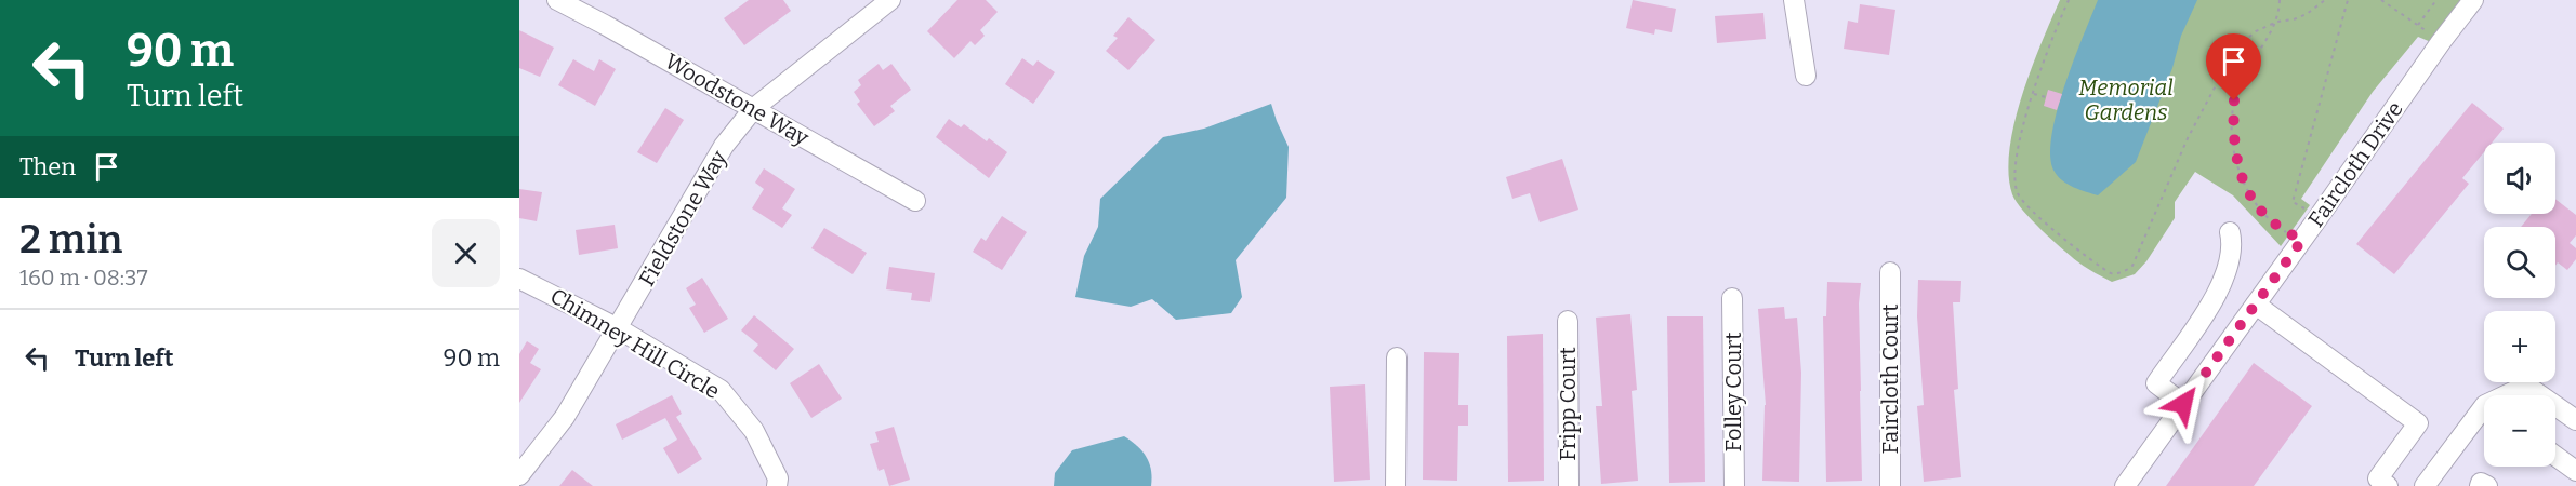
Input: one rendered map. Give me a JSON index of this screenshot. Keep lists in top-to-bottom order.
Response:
{
  "streets": {
    "street": [
      "Woodstone Way",
      "Faircloth Drive",
      "Fieldstone Way",
      "Chimney Hill Circle",
      "Faircloth Court",
      "Folley Court",
      "Fripp Court"
    ]
  },
  "crossings": [
    ["Woodstone Way", "Fieldstone Way"],
    ["Fieldstone Way", "Chimney Hill Circle"]
  ],
  "parks": ["Memorial Gardens"],
  "page": {
    "turn": ["90 m", "Turn left"],
    "then": "Then",
    "map_buttons": ["+", "−"],
    "heading": ["2 min", "160 m · 08:37"],
    "list": [
      {
        "name": "Turn left",
        "value": "90 m"
      }
    ]
  }
}
